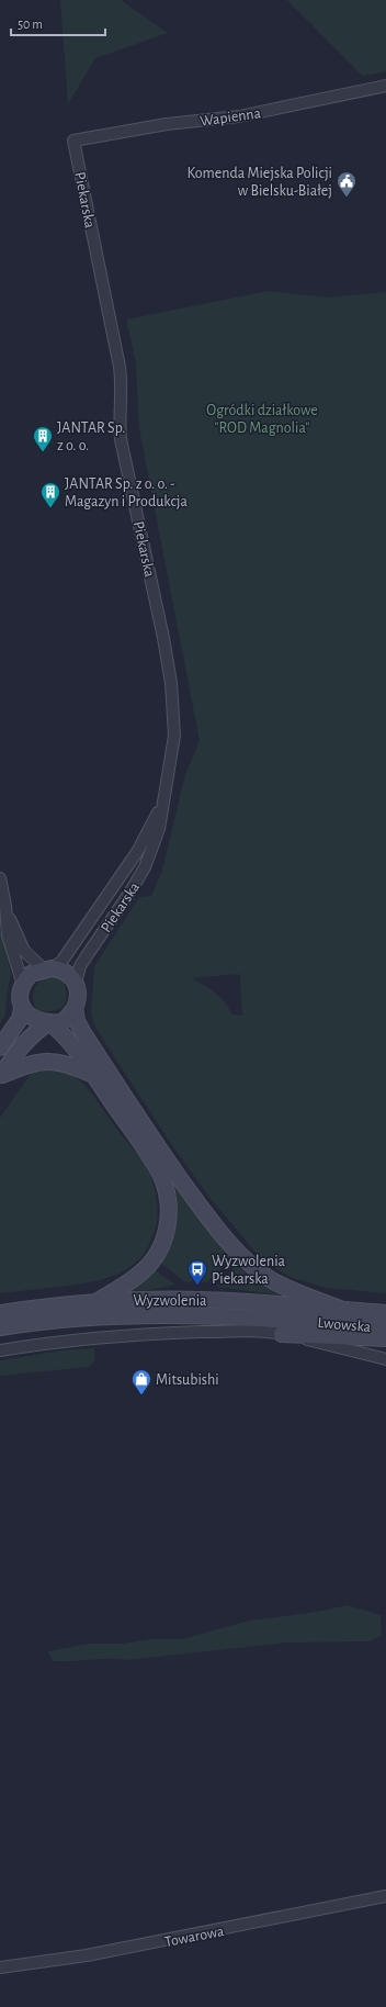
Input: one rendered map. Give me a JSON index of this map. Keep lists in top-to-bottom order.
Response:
{
  "streets": {
    "main road": ["Wyzwolenia", "Lwowska"],
    "street": ["Wapienna", "Piekarska", "Towarowa"]
  },
  "crossings": [
    ["Wapienna", "Piekarska"],
    ["Wyzwolenia", "Lwowska"]
  ],
  "parks": ["Ogródki działkowe \"ROD Magnolia\""],
  "places": {
    "public building": ["Komenda Miejska Policji w Bielsku-Białej"],
    "building": ["JANTAR Sp. z o. o.", "JANTAR Sp. z o. o. - Magazyn i Produkcja"],
    "bus stop": ["Wyzwolenia Piekarska"],
    "shop": ["Mitsubishi"]
  },
  "scale_bar": "50 m"
}
